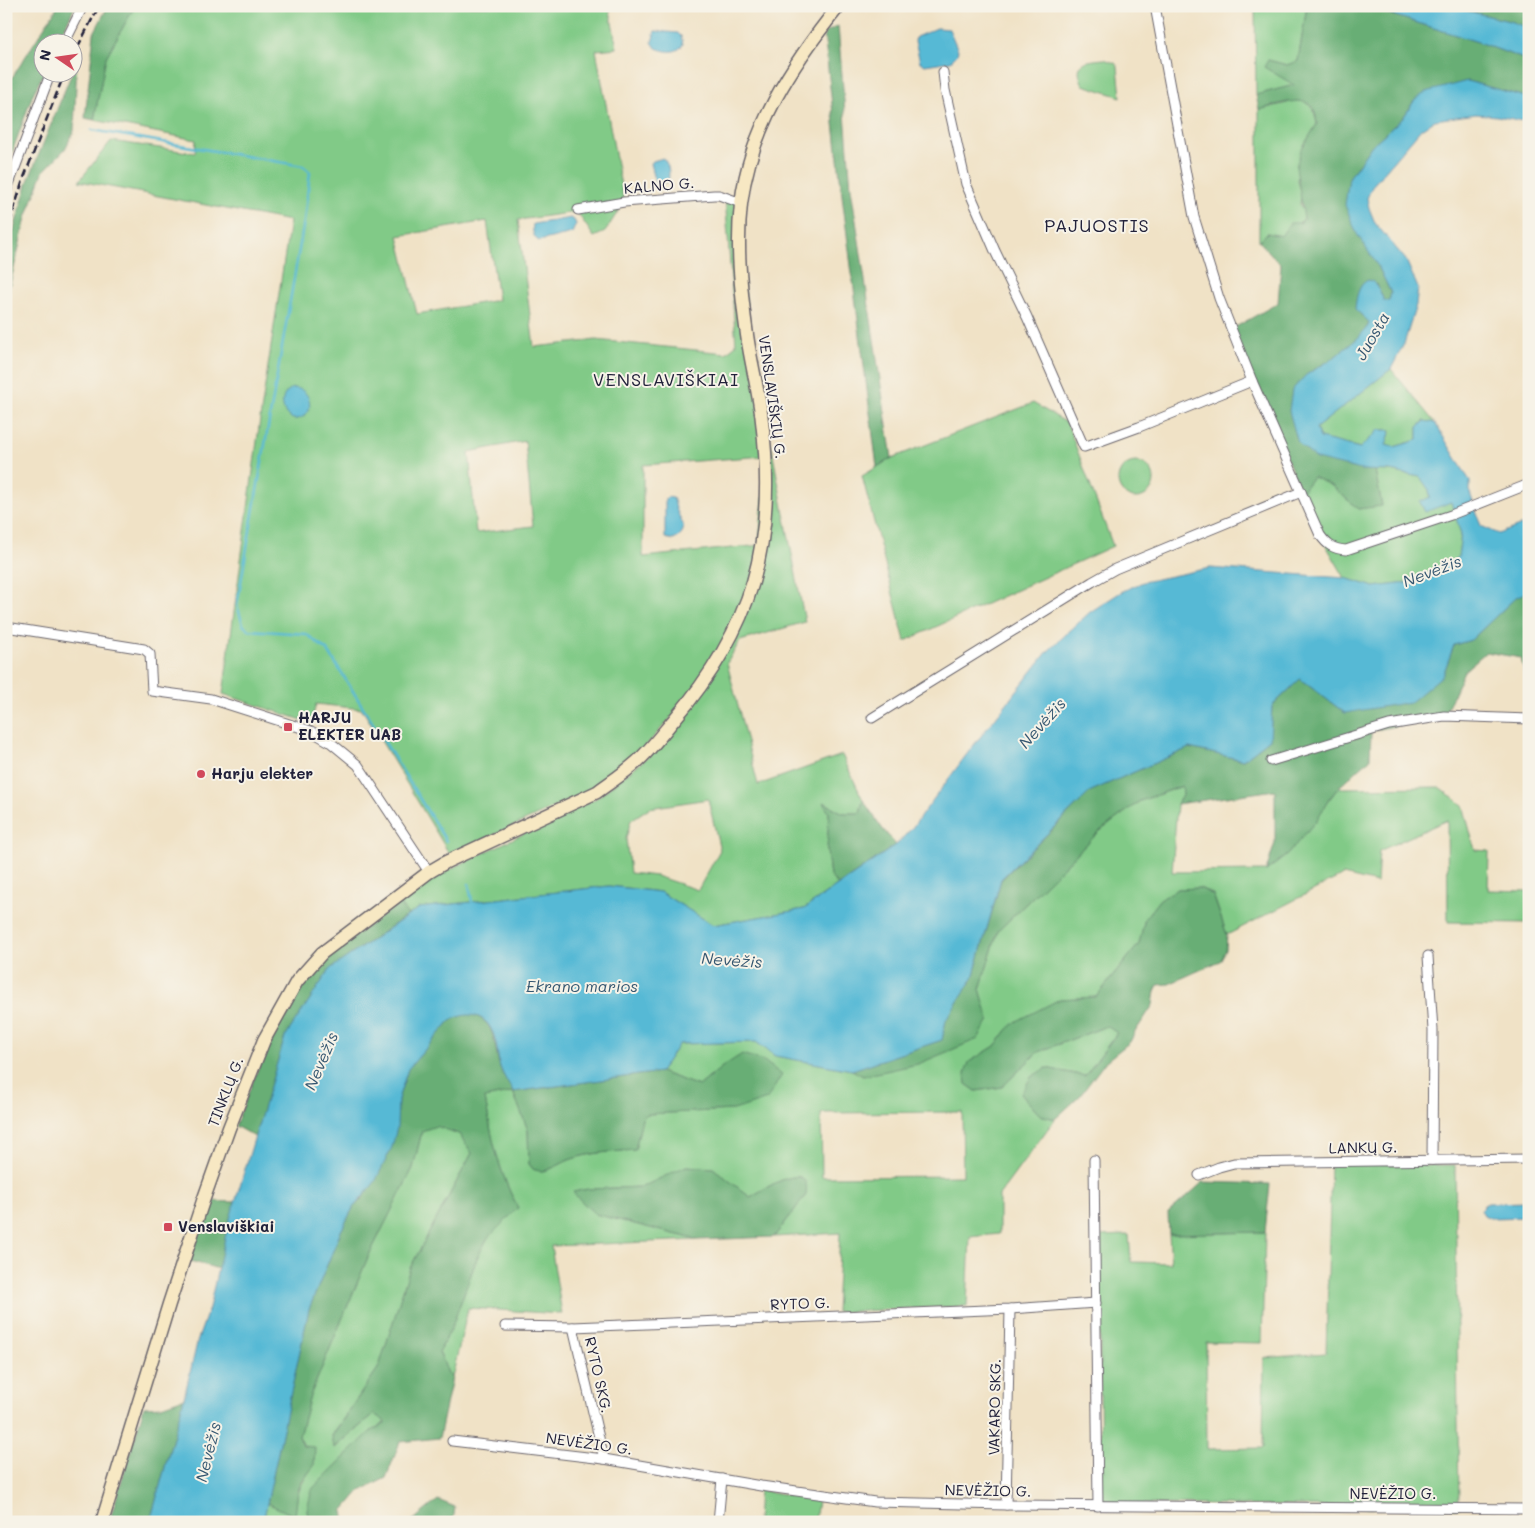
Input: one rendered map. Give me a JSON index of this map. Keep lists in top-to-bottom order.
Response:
{
  "streets": {
    "main road": ["VENSLAVIŠKIŲ G.", "TINKLŲ G."],
    "street": [
      "KALNO G.",
      "LANKŲ G.",
      "RYTO G.",
      "RYTO SKG.",
      "VAKARO SKG.",
      "NEVĖŽIO G."
    ]
  },
  "crossings": [
    ["KALNO G.", "VENSLAVIŠKIŲ G."],
    ["VENSLAVIŠKIŲ G.", "TINKLŲ G."],
    ["RYTO G.", "RYTO SKG."],
    ["RYTO G.", "VAKARO SKG."],
    ["RYTO SKG.", "NEVĖŽIO G."],
    ["VAKARO SKG.", "NEVĖŽIO G."]
  ],
  "districts": ["PAJUOSTIS", "VENSLAVIŠKIAI"],
  "water": ["Juosta", "Nevėžis", "Ekrano marios"],
  "places": {
    "transit": ["HARJU ELEKTER UAB", "Venslaviškiai"],
    "other": ["Harju elekter"]
  },
  "north": "left"
}
